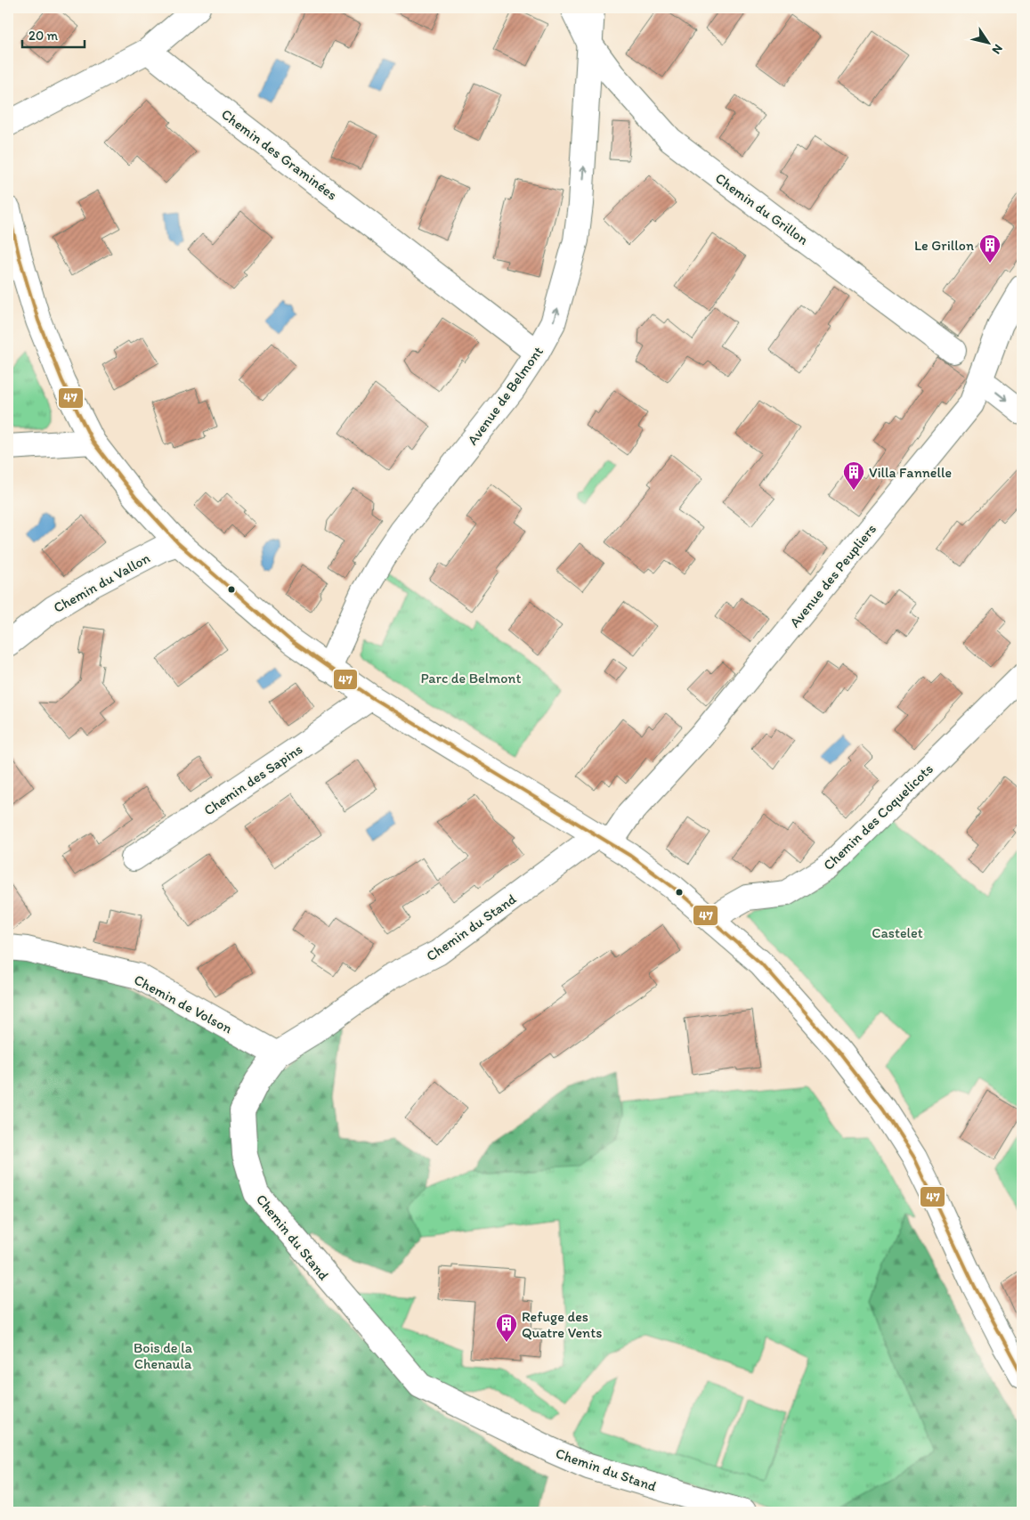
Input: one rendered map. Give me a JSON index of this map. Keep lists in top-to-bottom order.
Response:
{
  "streets": {
    "street": [
      "Chemin des Graminées",
      "Chemin du Grillon",
      "Avenue de Belmont",
      "Avenue des Peupliers",
      "Chemin du Vallon",
      "Chemin des Sapins",
      "Chemin des Coquelicots",
      "Chemin du Stand",
      "Chemin de Volson"
    ]
  },
  "crossings": [
    ["Chemin des Graminées", "Avenue de Belmont"],
    ["Chemin du Grillon", "Avenue de Belmont"],
    ["Avenue des Peupliers", "Chemin du Stand"],
    ["Chemin du Stand", "Chemin de Volson"]
  ],
  "one_way": ["Avenue de Belmont"],
  "parks": ["Parc de Belmont", "Castelet", "Bois de la Chenaula"],
  "places": {
    "building": ["Le Grillon", "Villa Fannelle", "Refuge des Quatre Vents"]
  },
  "lines": ["transit line 47"],
  "scale_bar": "20 m",
  "north": "bottom right"
}
